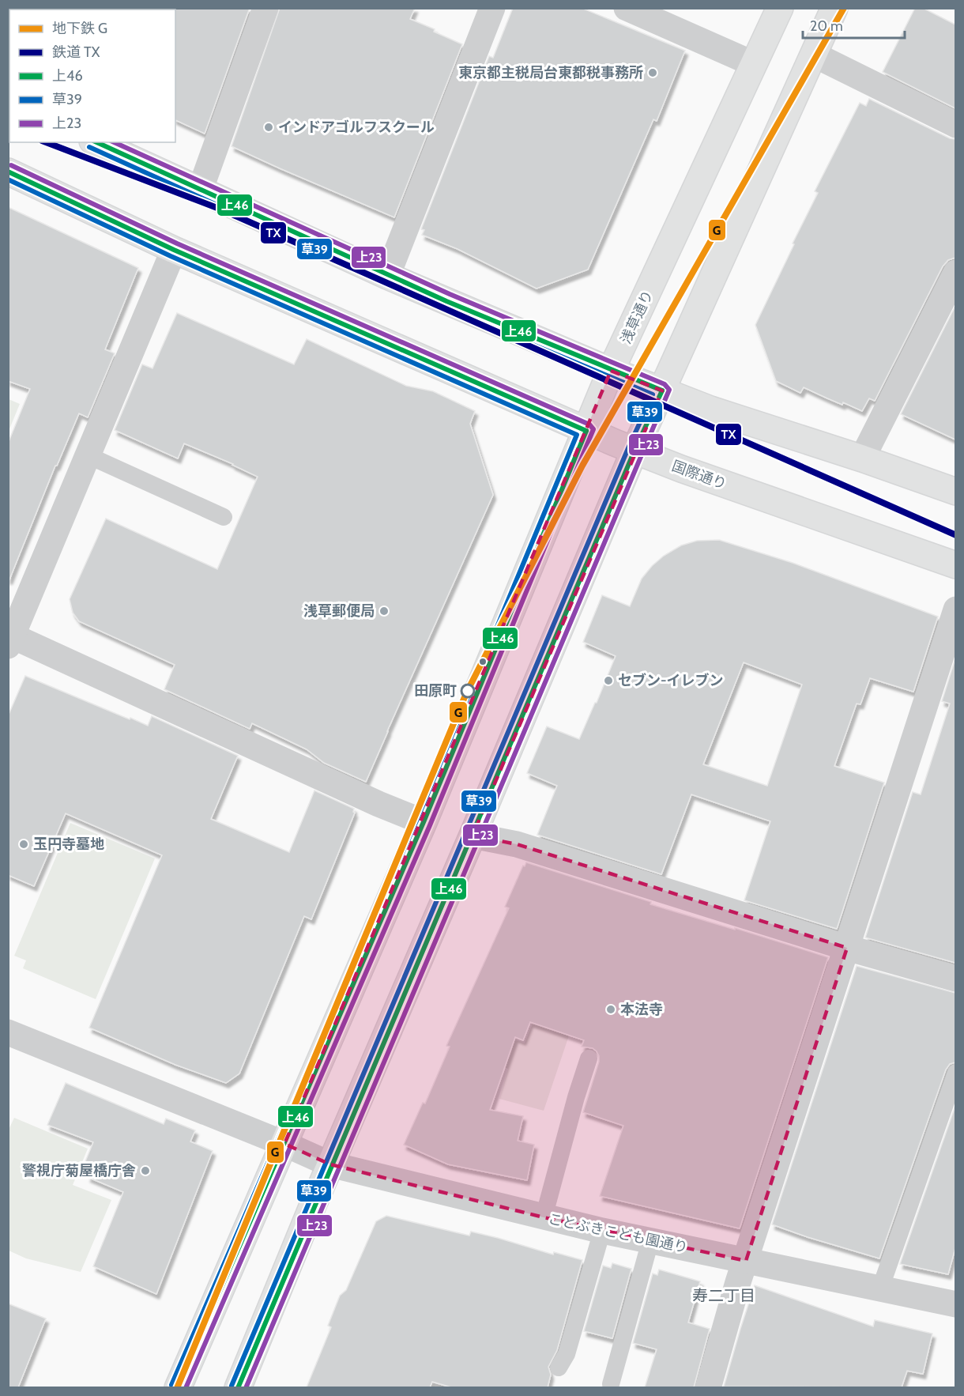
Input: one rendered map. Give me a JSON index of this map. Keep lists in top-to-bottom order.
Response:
{
  "streets": {
    "main road": ["浅草通り", "国際通り"],
    "street": ["ことぶきこども園通り"]
  },
  "crossings": [
    ["浅草通り", "国際通り"],
    ["浅草通り", "ことぶきこども園通り"]
  ],
  "districts": ["寿二丁目"],
  "places": [
    "東京都主税局台東都税事務所",
    "インドアゴルフスクール",
    "浅草郵便局",
    "セブン-イレブン",
    "田原町",
    "玉円寺墓地",
    "本法寺",
    "警視庁菊屋橋庁舎"
  ],
  "lines": [
    "metro line G",
    "rail line TX",
    "transit line 上46",
    "transit line 上23",
    "transit line 草39"
  ],
  "legend": [
    "地下鉄 G",
    "鉄道 TX",
    "上46",
    "草39",
    "上23"
  ],
  "scale_bar": "20 m"
}
